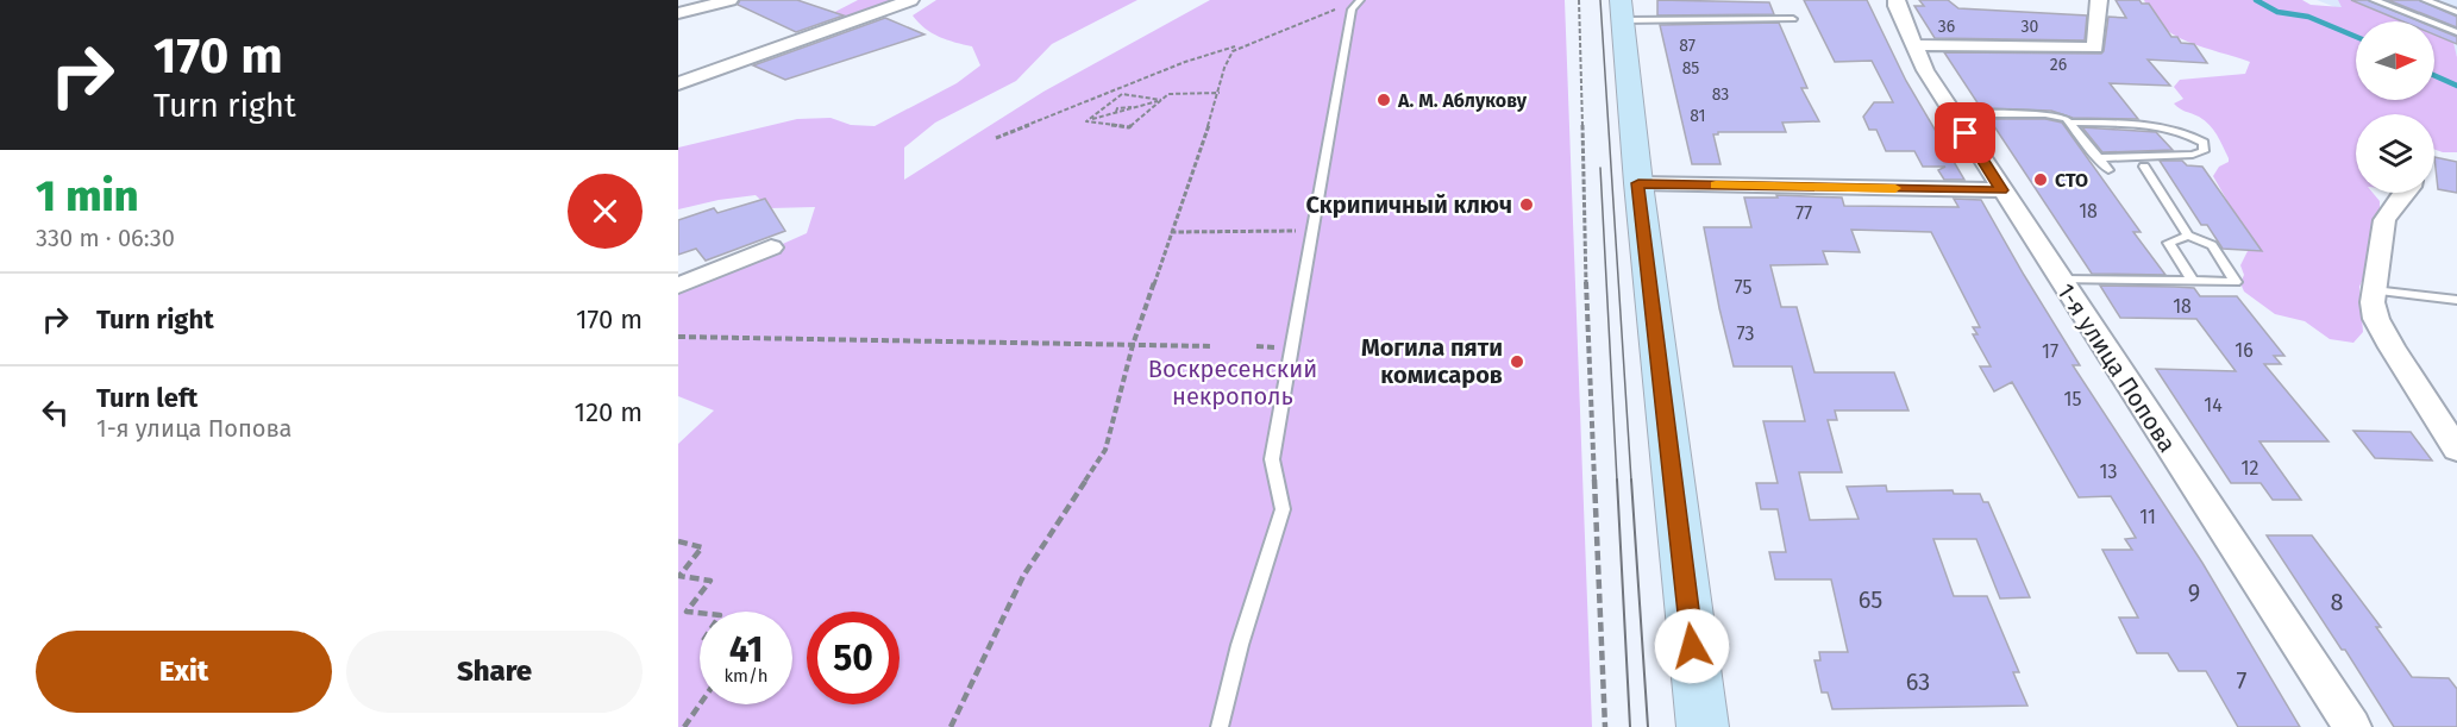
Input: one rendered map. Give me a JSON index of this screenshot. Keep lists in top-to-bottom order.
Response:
{
  "streets": {
    "street": ["1-я улица Попова"]
  },
  "parks": ["Воскресенский некрополь"],
  "places": [
    "А. М. Аблукову",
    "СТО",
    "Скрипичный ключ",
    "Могила пяти комисаров"
  ],
  "house_numbers": [
    "36",
    "30",
    "87",
    "26",
    "85",
    "83",
    "81",
    "18",
    "77",
    "75",
    "18",
    "73",
    "16",
    "17",
    "15",
    "14",
    "12",
    "13",
    "11",
    "9",
    "65",
    "8",
    "7",
    "63"
  ],
  "north": "right",
  "page": {
    "turn": ["170 m", "Turn right"],
    "heading": ["1 min", "330 m · 06:30"],
    "list": [
      {
        "name": "Turn right",
        "value": "170 m"
      },
      {
        "name": "Turn left",
        "note": "1-я улица Попова",
        "value": "120 m"
      }
    ],
    "speed": "41 km/h",
    "limit": "50",
    "buttons": ["Exit", "Share"]
  }
}
